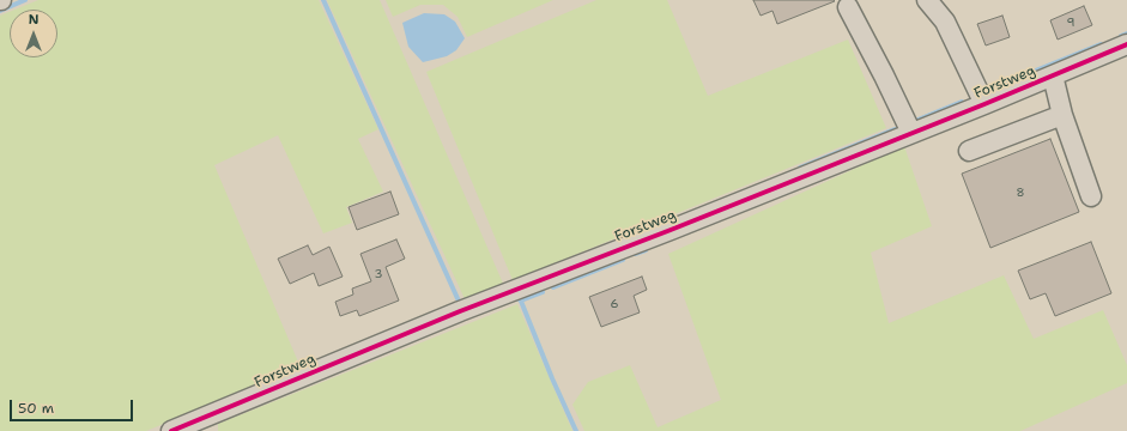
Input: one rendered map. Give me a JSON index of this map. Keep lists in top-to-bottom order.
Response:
{
  "streets": {
    "street": ["Forstweg"]
  },
  "house_numbers": [
    "9",
    "8",
    "3",
    "6"
  ],
  "scale_bar": "50 m",
  "north": "top"
}
